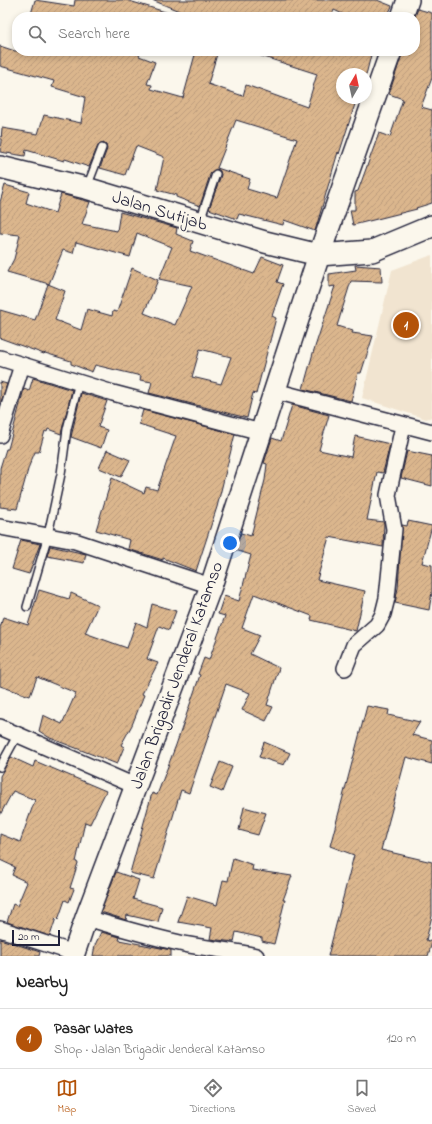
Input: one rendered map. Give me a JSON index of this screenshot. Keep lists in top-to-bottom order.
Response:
{
  "streets": {
    "main road": ["Jalan Sutijab", "Jalan Brigadir Jenderal Katamso"]
  },
  "crossings": [
    ["Jalan Sutijab", "Jalan Brigadir Jenderal Katamso"]
  ],
  "scale_bar": "20 m",
  "north": "top",
  "page": {
    "search": "Search here",
    "pins": "1",
    "scale": "20 m",
    "heading": "Nearby",
    "list": [
      {
        "mark": "1",
        "name": "Pasar Wates",
        "note": "Shop · Jalan Brigadir Jenderal Katamso",
        "value": "120 m"
      }
    ],
    "nav": ["Map", "Directions", "Saved"]
  }
}
